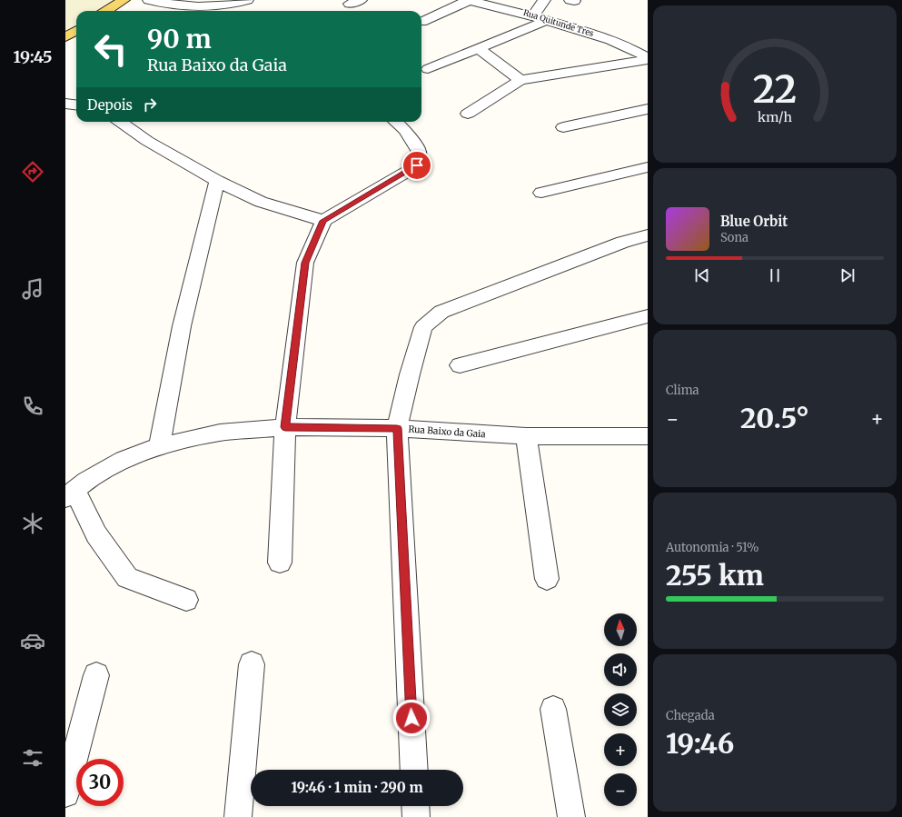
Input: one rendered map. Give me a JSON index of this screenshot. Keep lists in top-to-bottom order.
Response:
{
  "streets": {
    "street": ["Rua Quitunde Tres", "Rua Baixo da Gaia"]
  },
  "north": "top",
  "page": {
    "tabs": "19:45",
    "turn": ["90 m", "Rua Baixo da Gaia"],
    "then": "Depois",
    "song": ["Blue Orbit", "Sona"],
    "tile": [
      "Clima",
      ["Autonomia · 51%", "255 km"],
      ["Chegada", "19:46"]
    ],
    "heat": ["−", "20.5°", "+"],
    "map_buttons": ["+", "−"],
    "limit": "30",
    "trip": "19:46 · 1 min · 290 m",
    "gauge": ["22", "km/h"]
  }
}
